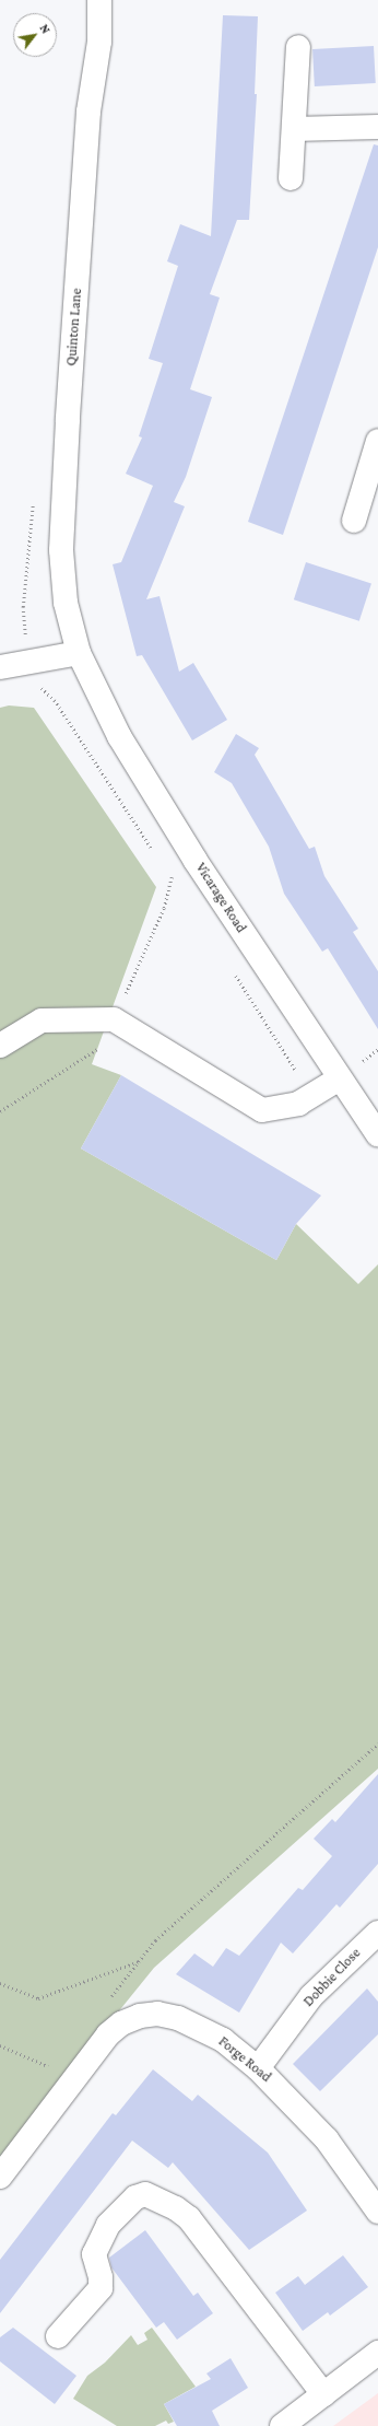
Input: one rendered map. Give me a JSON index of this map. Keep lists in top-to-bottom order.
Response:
{
  "streets": {
    "street": [
      "Quinton Lane",
      "Vicarage Road",
      "Dobbie Close",
      "Forge Road"
    ]
  },
  "crossings": [
    ["Quinton Lane", "Vicarage Road"],
    ["Dobbie Close", "Forge Road"]
  ],
  "north": "top right"
}
